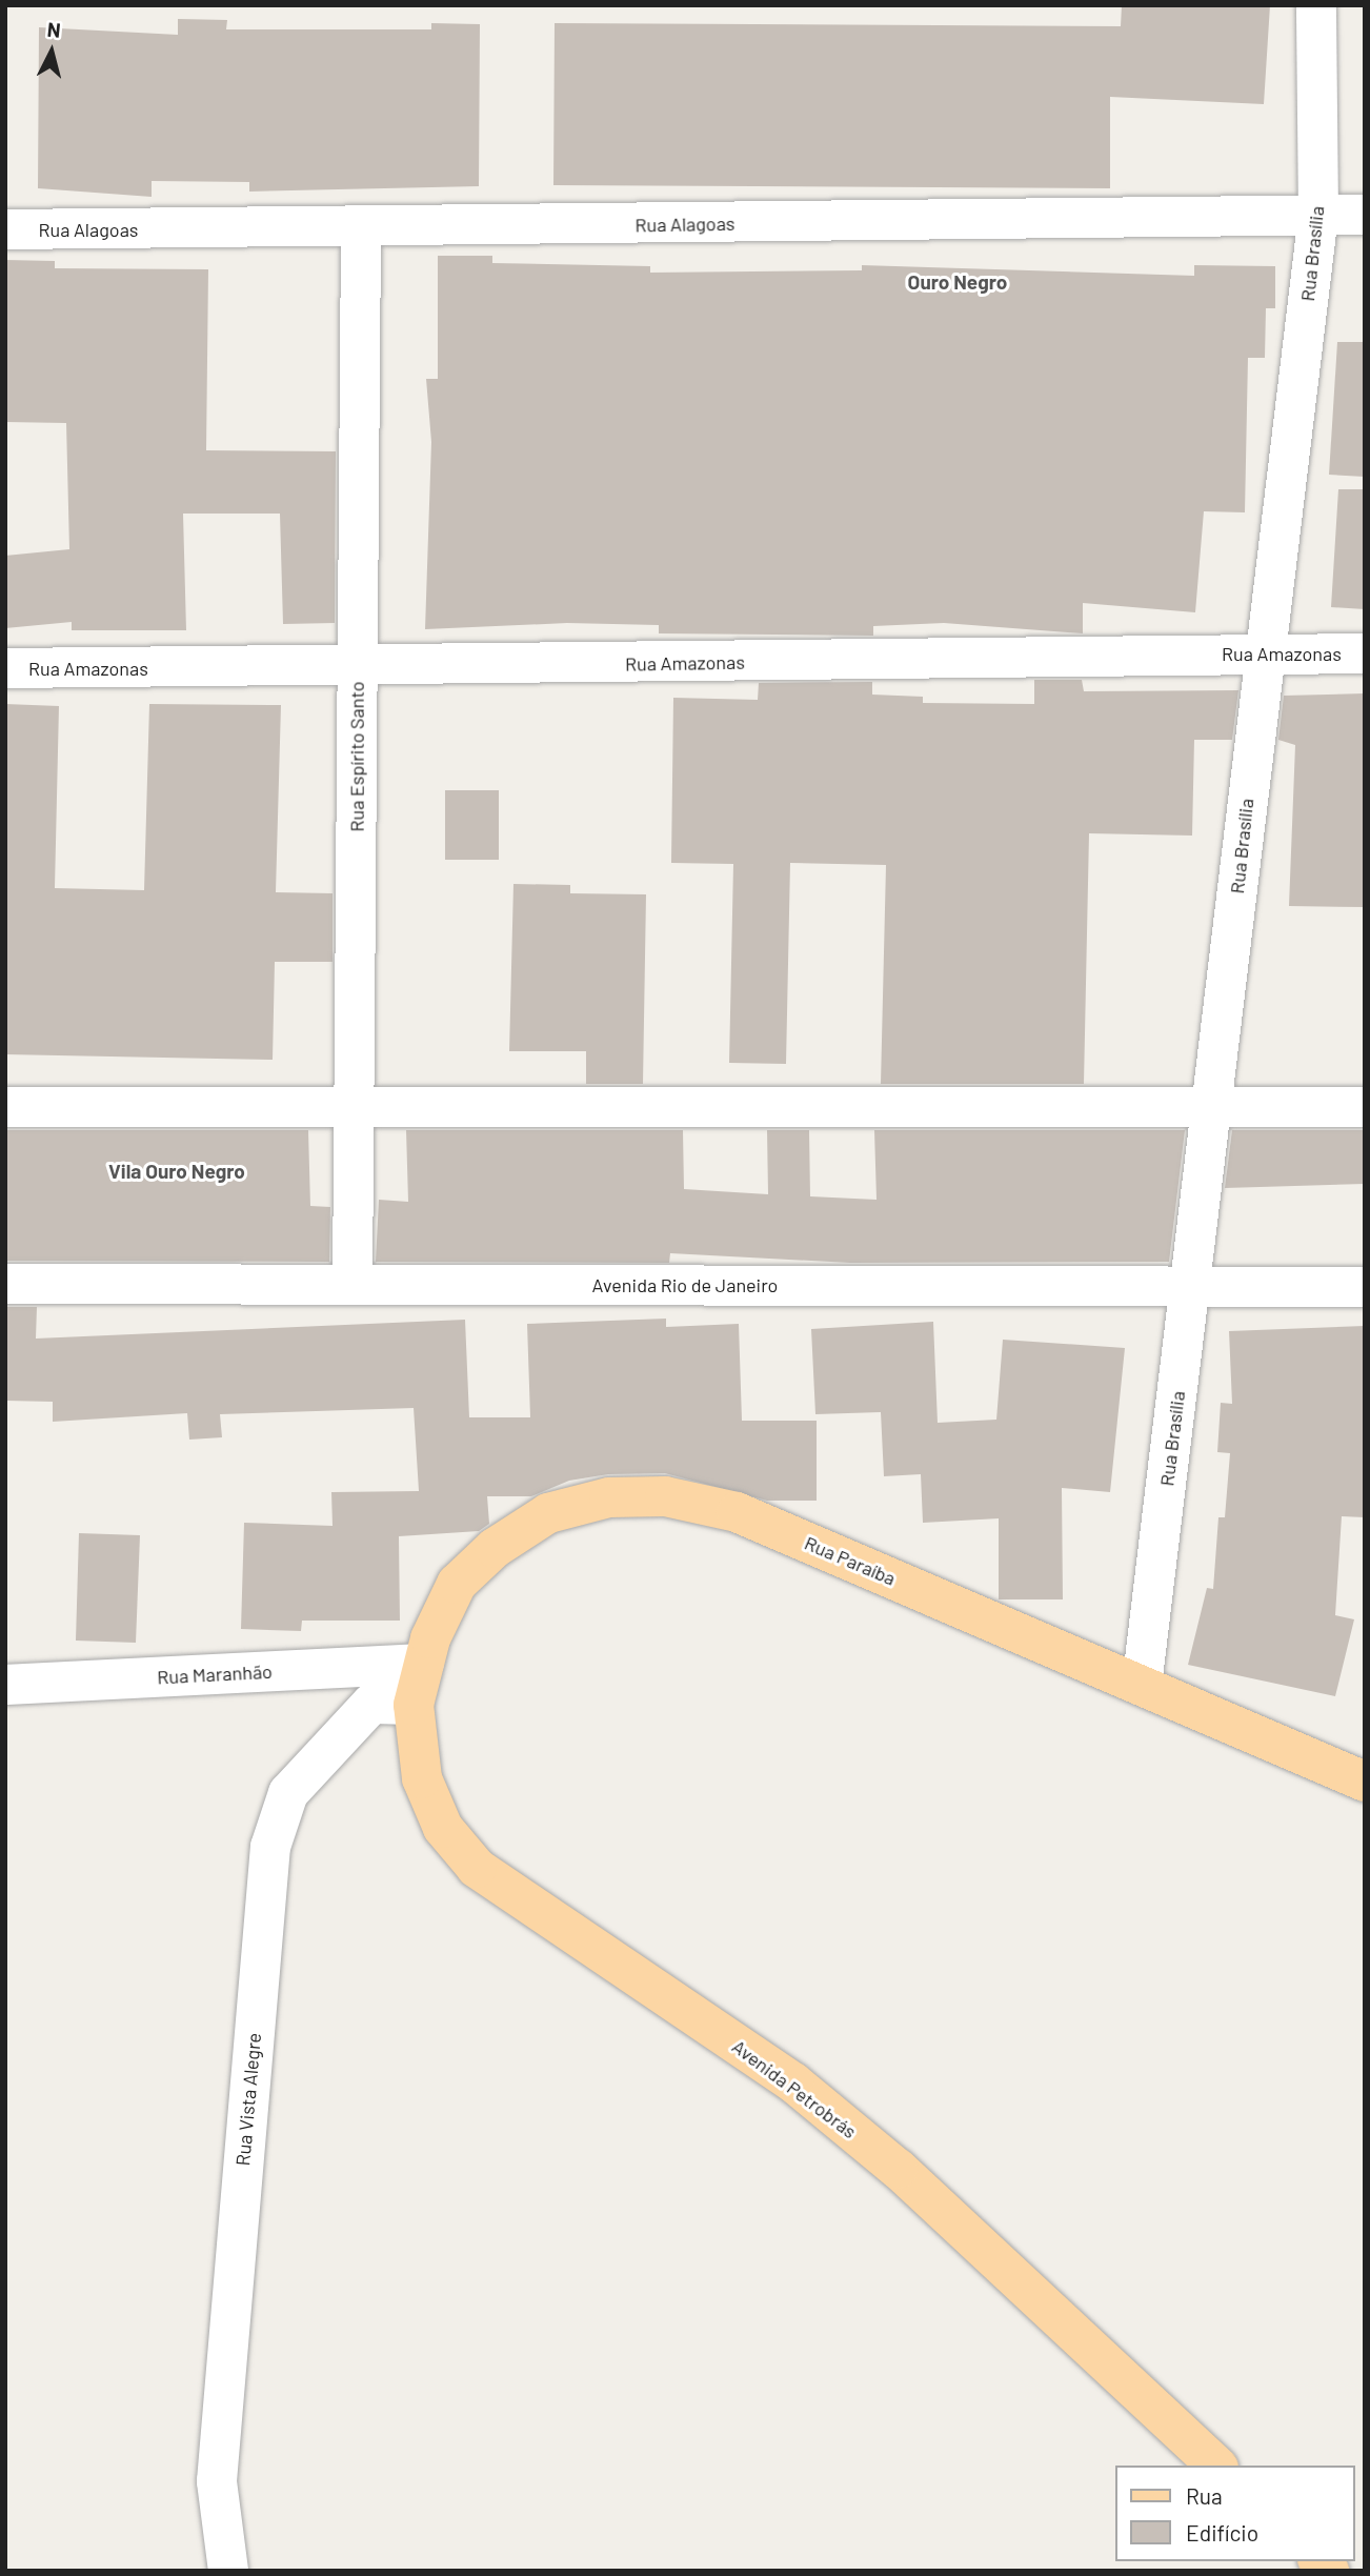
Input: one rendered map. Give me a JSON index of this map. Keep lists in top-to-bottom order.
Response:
{
  "streets": {
    "main road": ["Rua Paraíba", "Avenida Petrobrás"],
    "street": [
      "Rua Alagoas",
      "Rua Brasília",
      "Rua Amazonas",
      "Rua Espírito Santo",
      "Avenida Rio de Janeiro",
      "Rua Maranhão",
      "Rua Vista Alegre"
    ]
  },
  "crossings": [
    ["Rua Alagoas", "Rua Brasília"],
    ["Rua Alagoas", "Rua Espírito Santo"],
    ["Rua Brasília", "Rua Amazonas"],
    ["Rua Brasília", "Avenida Rio de Janeiro"],
    ["Rua Brasília", "Rua Paraíba"],
    ["Rua Amazonas", "Rua Espírito Santo"],
    ["Rua Espírito Santo", "Avenida Rio de Janeiro"],
    ["Rua Paraíba", "Rua Maranhão"],
    ["Rua Paraíba", "Avenida Petrobrás"],
    ["Rua Paraíba", "Rua Vista Alegre"],
    ["Avenida Petrobrás", "Rua Vista Alegre"]
  ],
  "districts": ["Ouro Negro", "Vila Ouro Negro"],
  "legend": ["Rua", "Edifício"],
  "north": "top"
}
